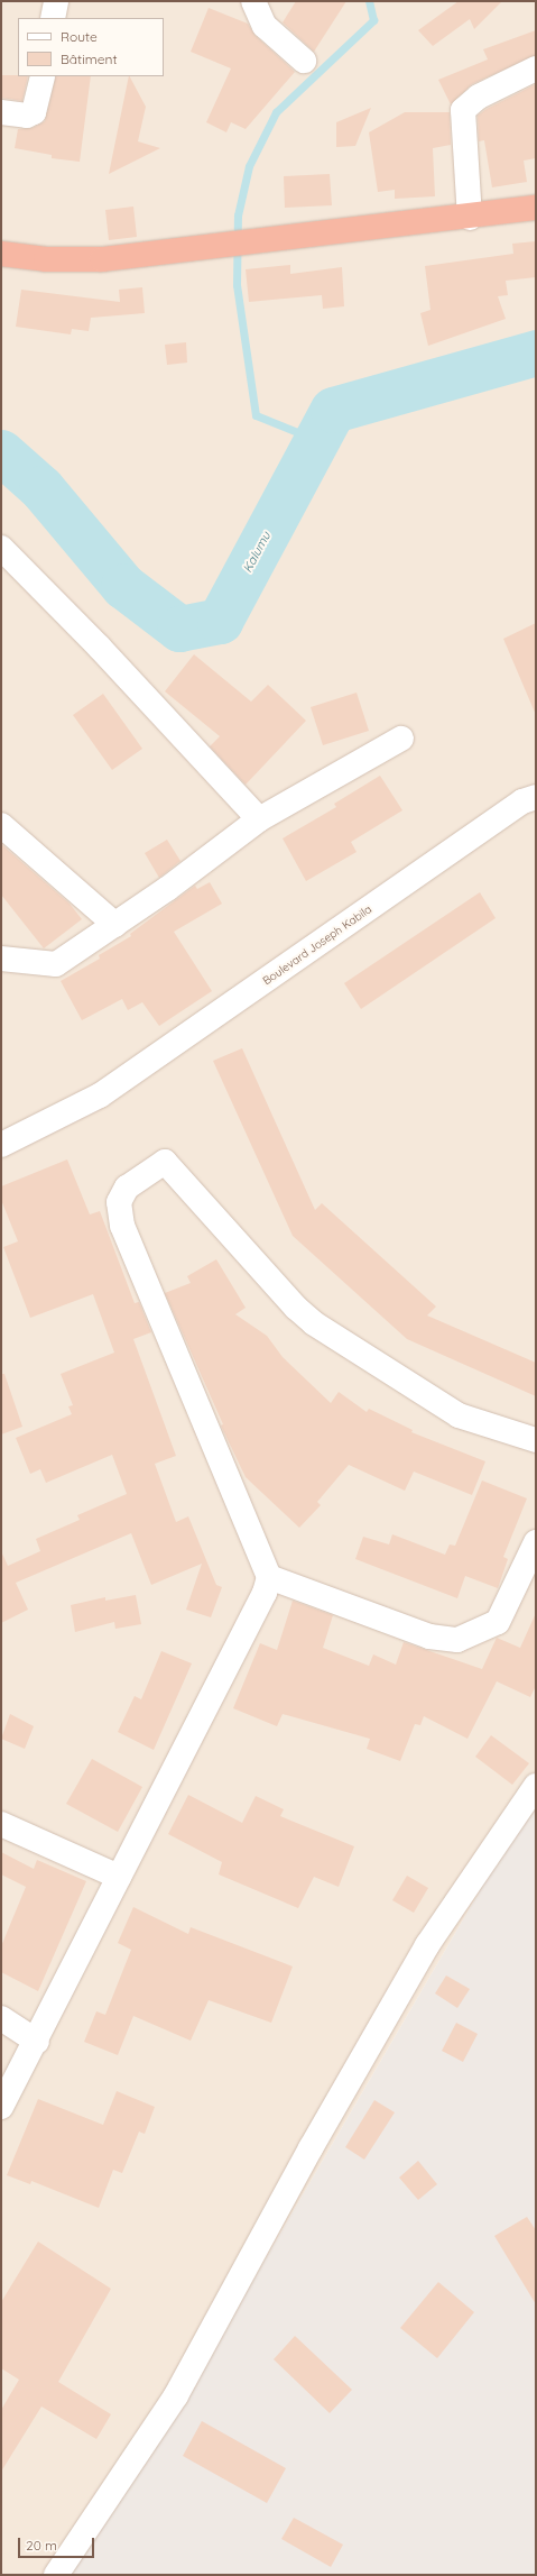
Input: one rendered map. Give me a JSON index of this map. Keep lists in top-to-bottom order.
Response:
{
  "streets": {
    "street": ["Boulevard Joseph Kabila"]
  },
  "water": ["Kalumu"],
  "legend": ["Route", "Bâtiment"],
  "scale_bar": "20 m"
}
